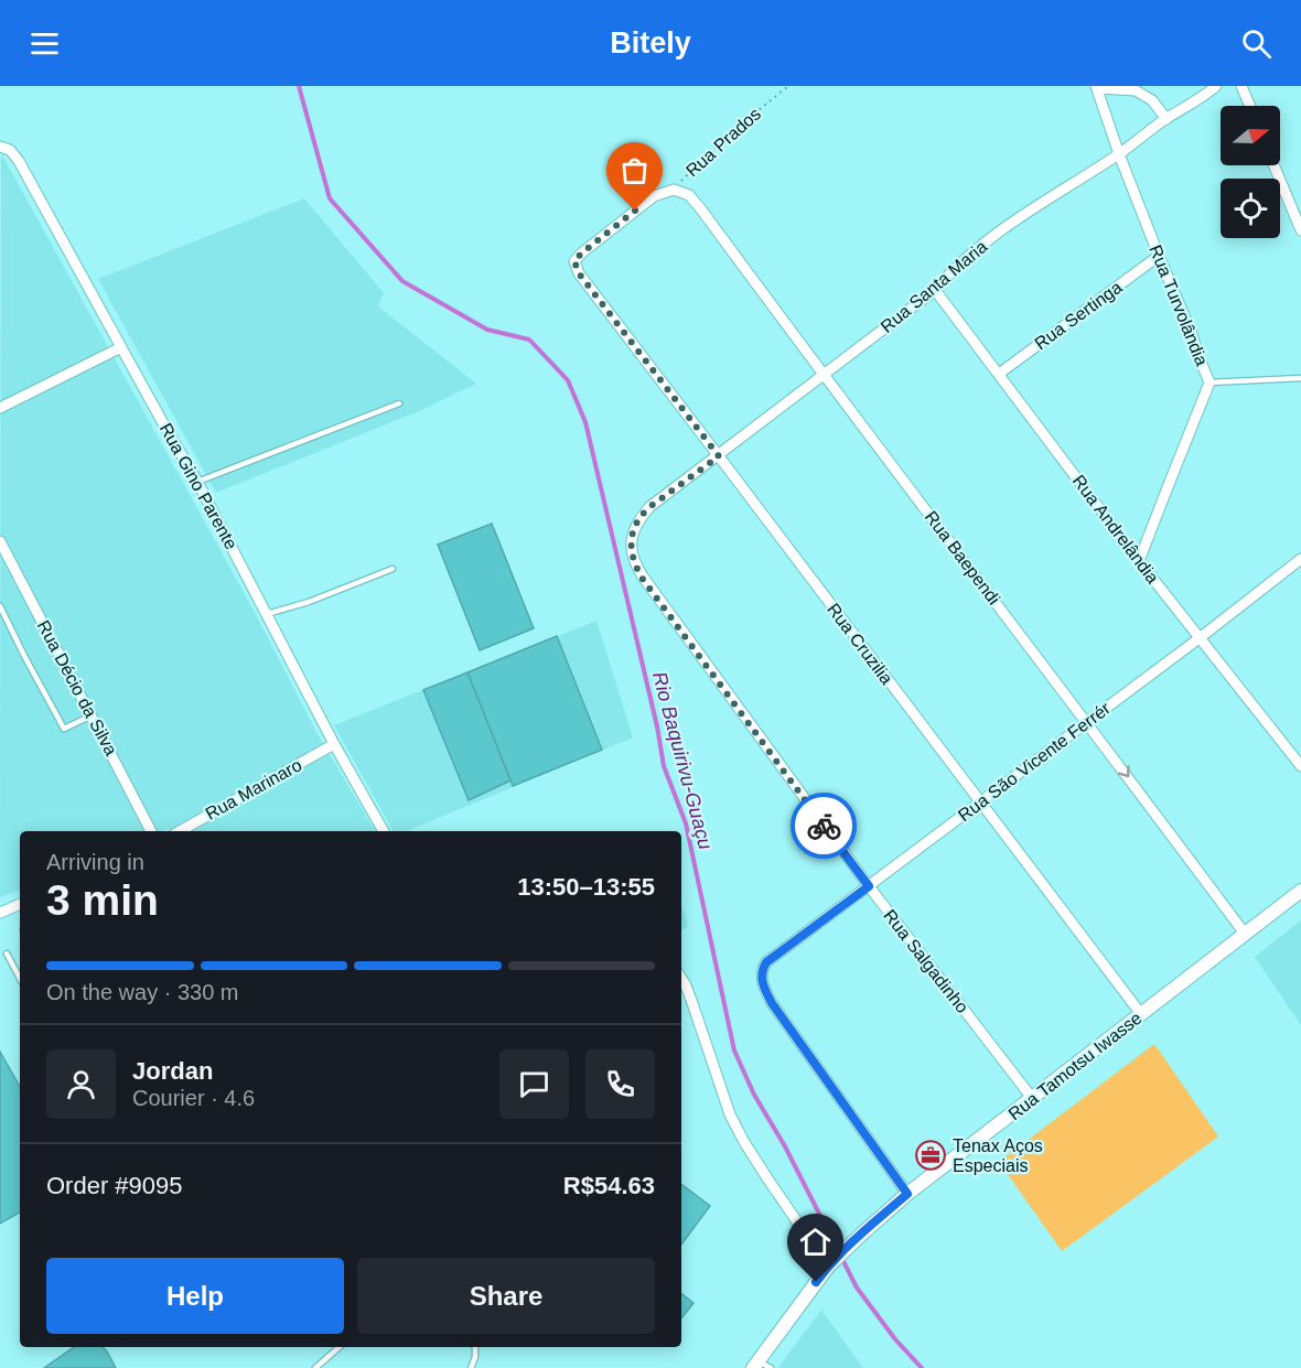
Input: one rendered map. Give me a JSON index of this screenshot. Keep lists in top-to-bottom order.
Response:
{
  "streets": {
    "street": [
      "Rua Prados",
      "Rua Santa Maria",
      "Rua Turvolândia",
      "Rua Sertinga",
      "Rua Gino Parente",
      "Rua Andrelândia",
      "Rua Baependi",
      "Rua Cruzilia",
      "Rua Décio da Silva",
      "Rua São Vicente Ferrér",
      "Rua Marinaro",
      "Rua Salgadinho",
      "Rua Tamotsu Iwasse"
    ]
  },
  "crossings": [
    ["Rua Prados", "Rua Baependi"],
    ["Rua Prados", "Rua Cruzilia"],
    ["Rua Santa Maria", "Rua Turvolândia"],
    ["Rua Santa Maria", "Rua Andrelândia"],
    ["Rua Santa Maria", "Rua Baependi"],
    ["Rua Santa Maria", "Rua Cruzilia"],
    ["Rua Santa Maria", "Rua Salgadinho"],
    ["Rua Turvolândia", "Rua Sertinga"],
    ["Rua Turvolândia", "Rua Andrelândia"],
    ["Rua Sertinga", "Rua Andrelândia"],
    ["Rua Gino Parente", "Rua Marinaro"],
    ["Rua Andrelândia", "Rua São Vicente Ferrér"],
    ["Rua Baependi", "Rua São Vicente Ferrér"],
    ["Rua Baependi", "Rua Tamotsu Iwasse"],
    ["Rua Cruzilia", "Rua São Vicente Ferrér"],
    ["Rua Cruzilia", "Rua Tamotsu Iwasse"],
    ["Rua São Vicente Ferrér", "Rua Salgadinho"],
    ["Rua São Vicente Ferrér", "Rua Tamotsu Iwasse"],
    ["Rua Salgadinho", "Rua Tamotsu Iwasse"]
  ],
  "water": ["Rio Baquirivu-Guaçu"],
  "places": {
    "office": ["Tenax Aços Especiais"]
  },
  "north": "right",
  "page": {
    "header": "Bitely",
    "heading": ["3 min", "Arriving in", "13:50–13:55"],
    "panel": [
      "Jordan",
      "Courier · 4.6",
      "Order #9095",
      "R$54.63"
    ],
    "bar": "On the way · 330 m",
    "buttons": ["Help", "Share"]
  }
}
